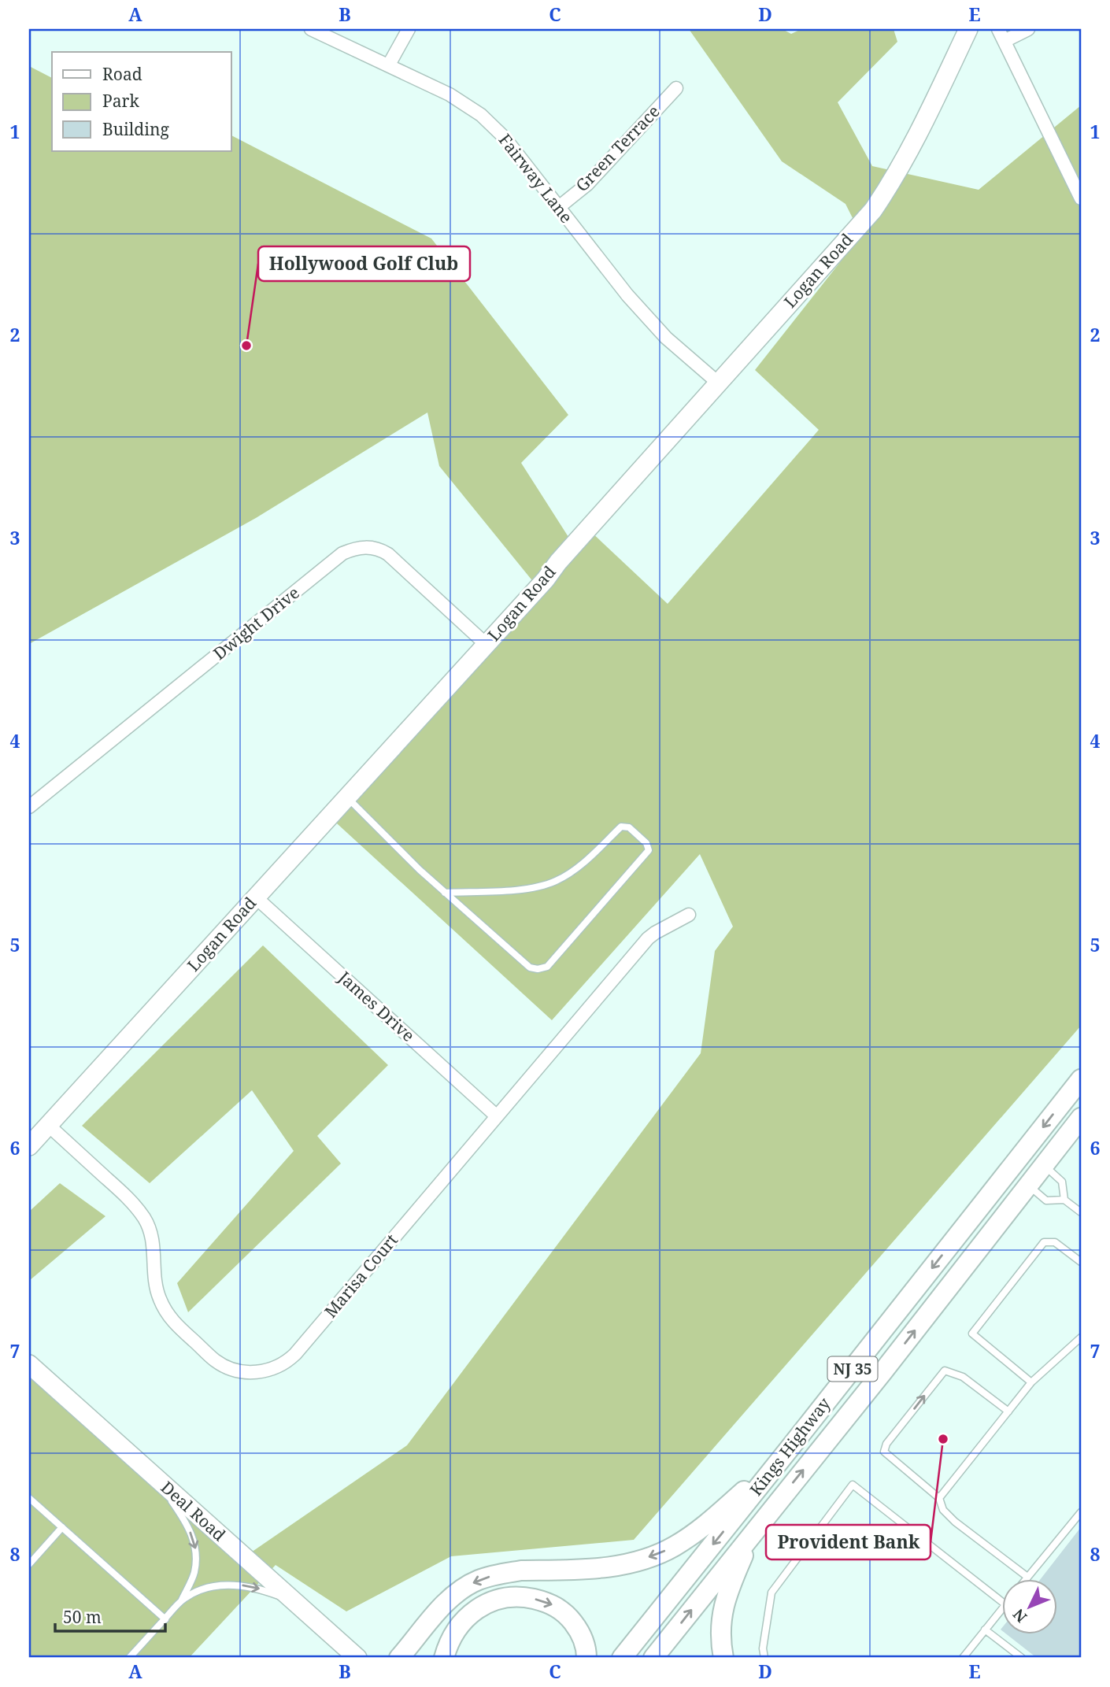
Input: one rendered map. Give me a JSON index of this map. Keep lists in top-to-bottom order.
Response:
{
  "streets": {
    "main road": ["NJ 35", "Kings Highway"],
    "street": [
      "Green Terrace",
      "Fairway Lane",
      "Logan Road",
      "Dwight Drive",
      "James Drive",
      "Marisa Court",
      "Deal Road"
    ]
  },
  "crossings": [
    ["Green Terrace", "Fairway Lane"],
    ["Fairway Lane", "Logan Road"],
    ["Logan Road", "Dwight Drive"],
    ["Logan Road", "James Drive"],
    ["Logan Road", "Marisa Court"],
    ["James Drive", "Marisa Court"]
  ],
  "places": ["Hollywood Golf Club", "Provident Bank"],
  "legend": ["Road", "Park", "Building"],
  "scale_bar": "50 m",
  "north": "bottom left",
  "grid": {
    "columns": [
      "A",
      "B",
      "C",
      "D",
      "E"
    ],
    "rows": [
      "1",
      "2",
      "3",
      "4",
      "5",
      "6",
      "7",
      "8"
    ]
  }
}
